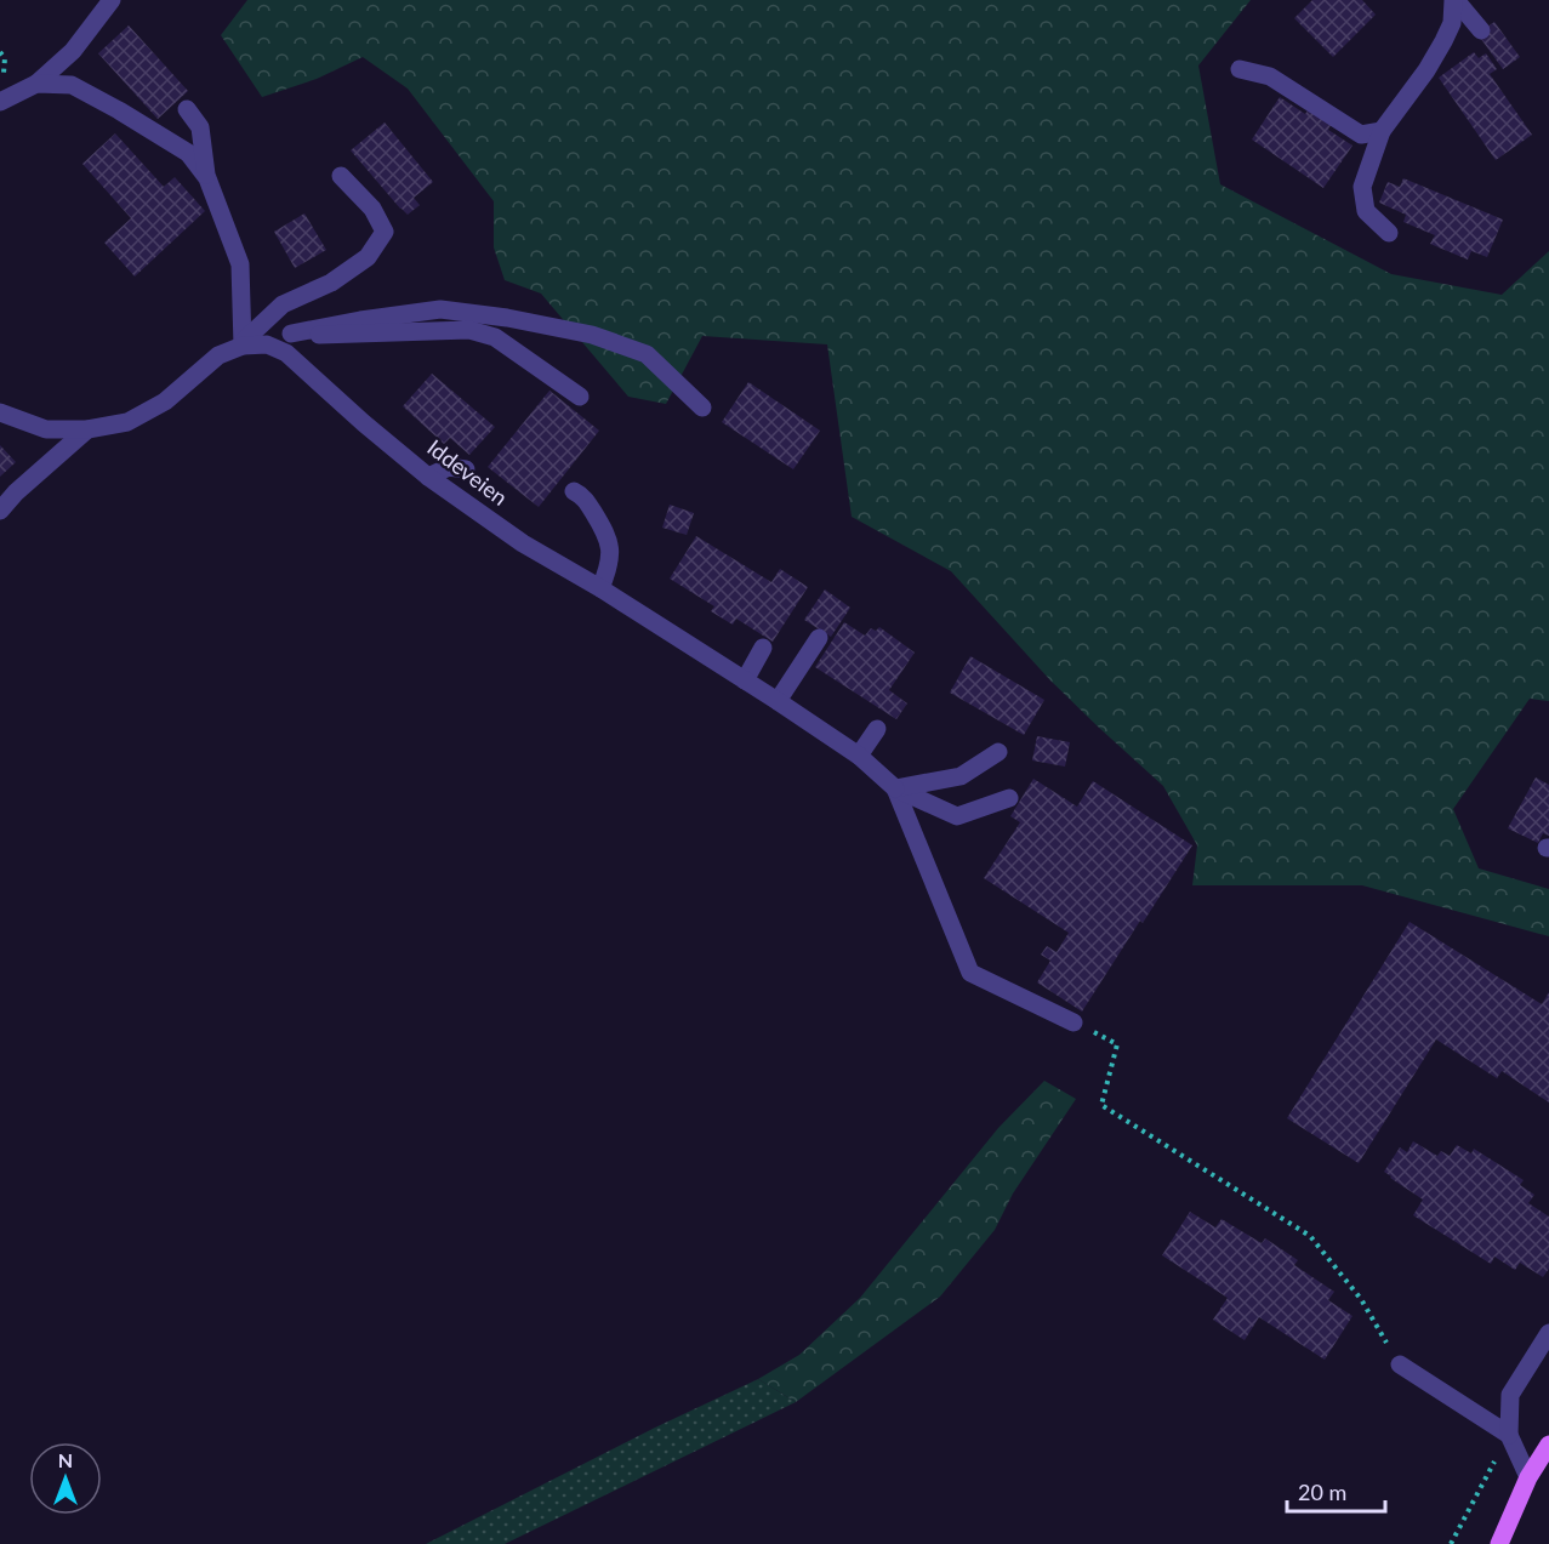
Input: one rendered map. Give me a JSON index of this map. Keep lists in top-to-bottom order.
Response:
{
  "streets": {
    "street": ["Iddeveien"]
  },
  "scale_bar": "20 m",
  "north": "top"
}
